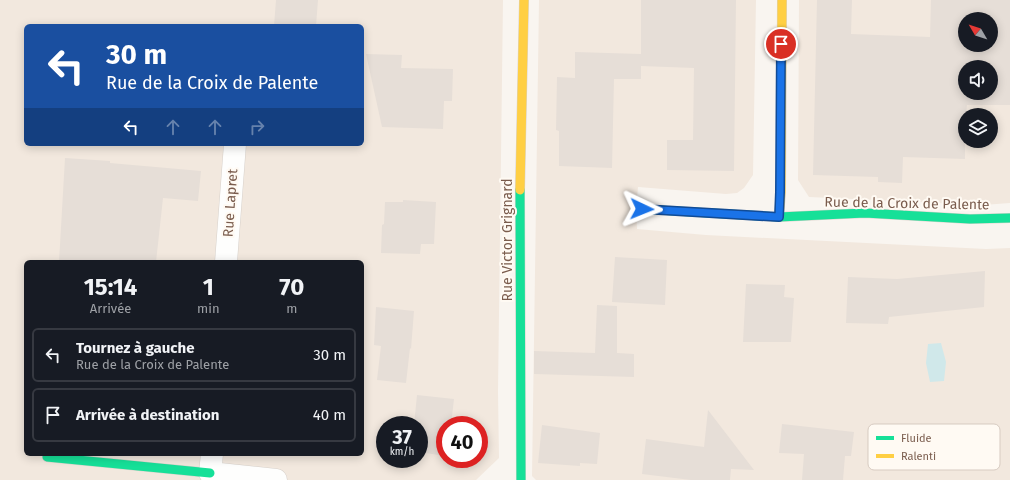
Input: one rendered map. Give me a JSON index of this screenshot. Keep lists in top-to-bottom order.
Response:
{
  "streets": {
    "street": ["Rue Lapret", "Rue de la Croix de Palente", "Rue Victor Grignard"]
  },
  "legend": ["Fluide", "Ralenti"],
  "north": "top left",
  "page": {
    "turn": ["30 m", "Rue de la Croix de Palente"],
    "eta": [
      "15:14",
      "Arrivée",
      "1",
      "min",
      "70",
      "m"
    ],
    "list": [
      {
        "name": "Tournez à gauche",
        "note": "Rue de la Croix de Palente",
        "value": "30 m"
      },
      {
        "name": "Arrivée à destination",
        "value": "40 m"
      }
    ],
    "speed": "37 km/h",
    "limit": "40"
  }
}
